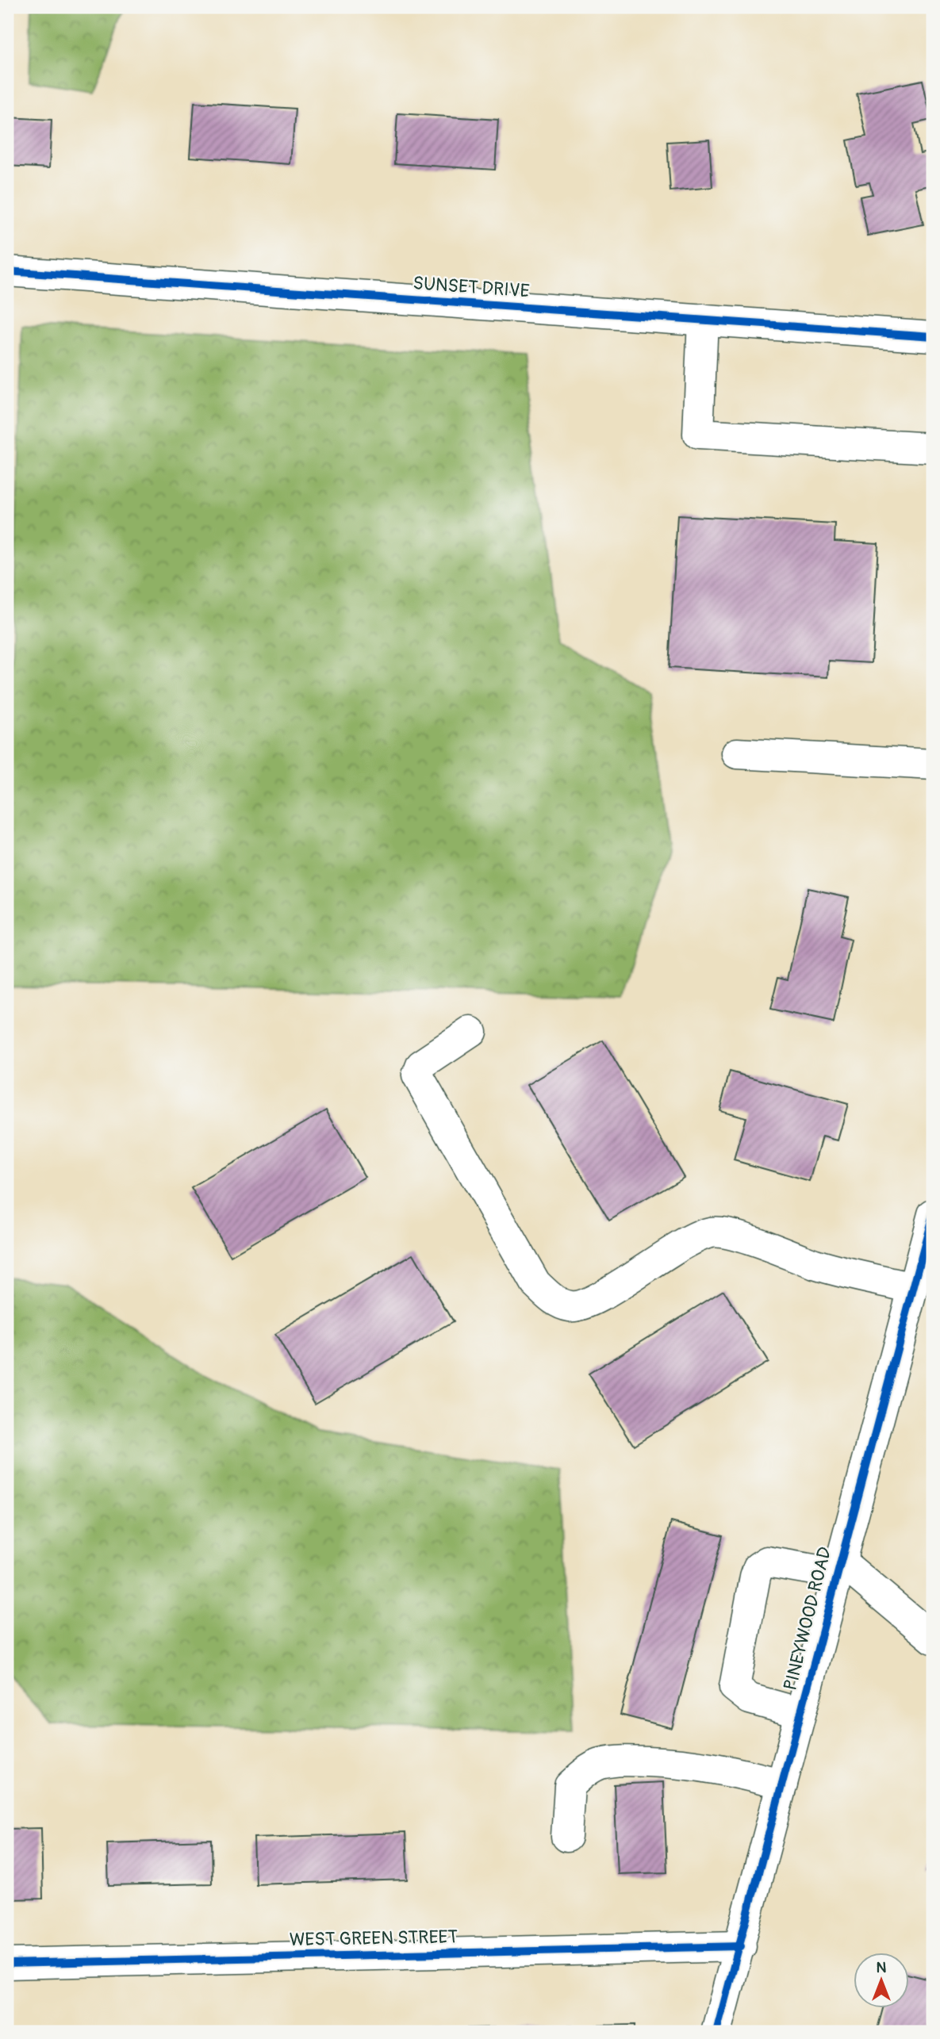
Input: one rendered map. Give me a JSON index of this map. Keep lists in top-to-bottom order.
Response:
{
  "streets": {
    "street": ["SUNSET DRIVE", "PINEYWOOD ROAD", "WEST GREEN STREET"]
  },
  "crossings": [
    ["PINEYWOOD ROAD", "WEST GREEN STREET"]
  ],
  "north": "top"
}
